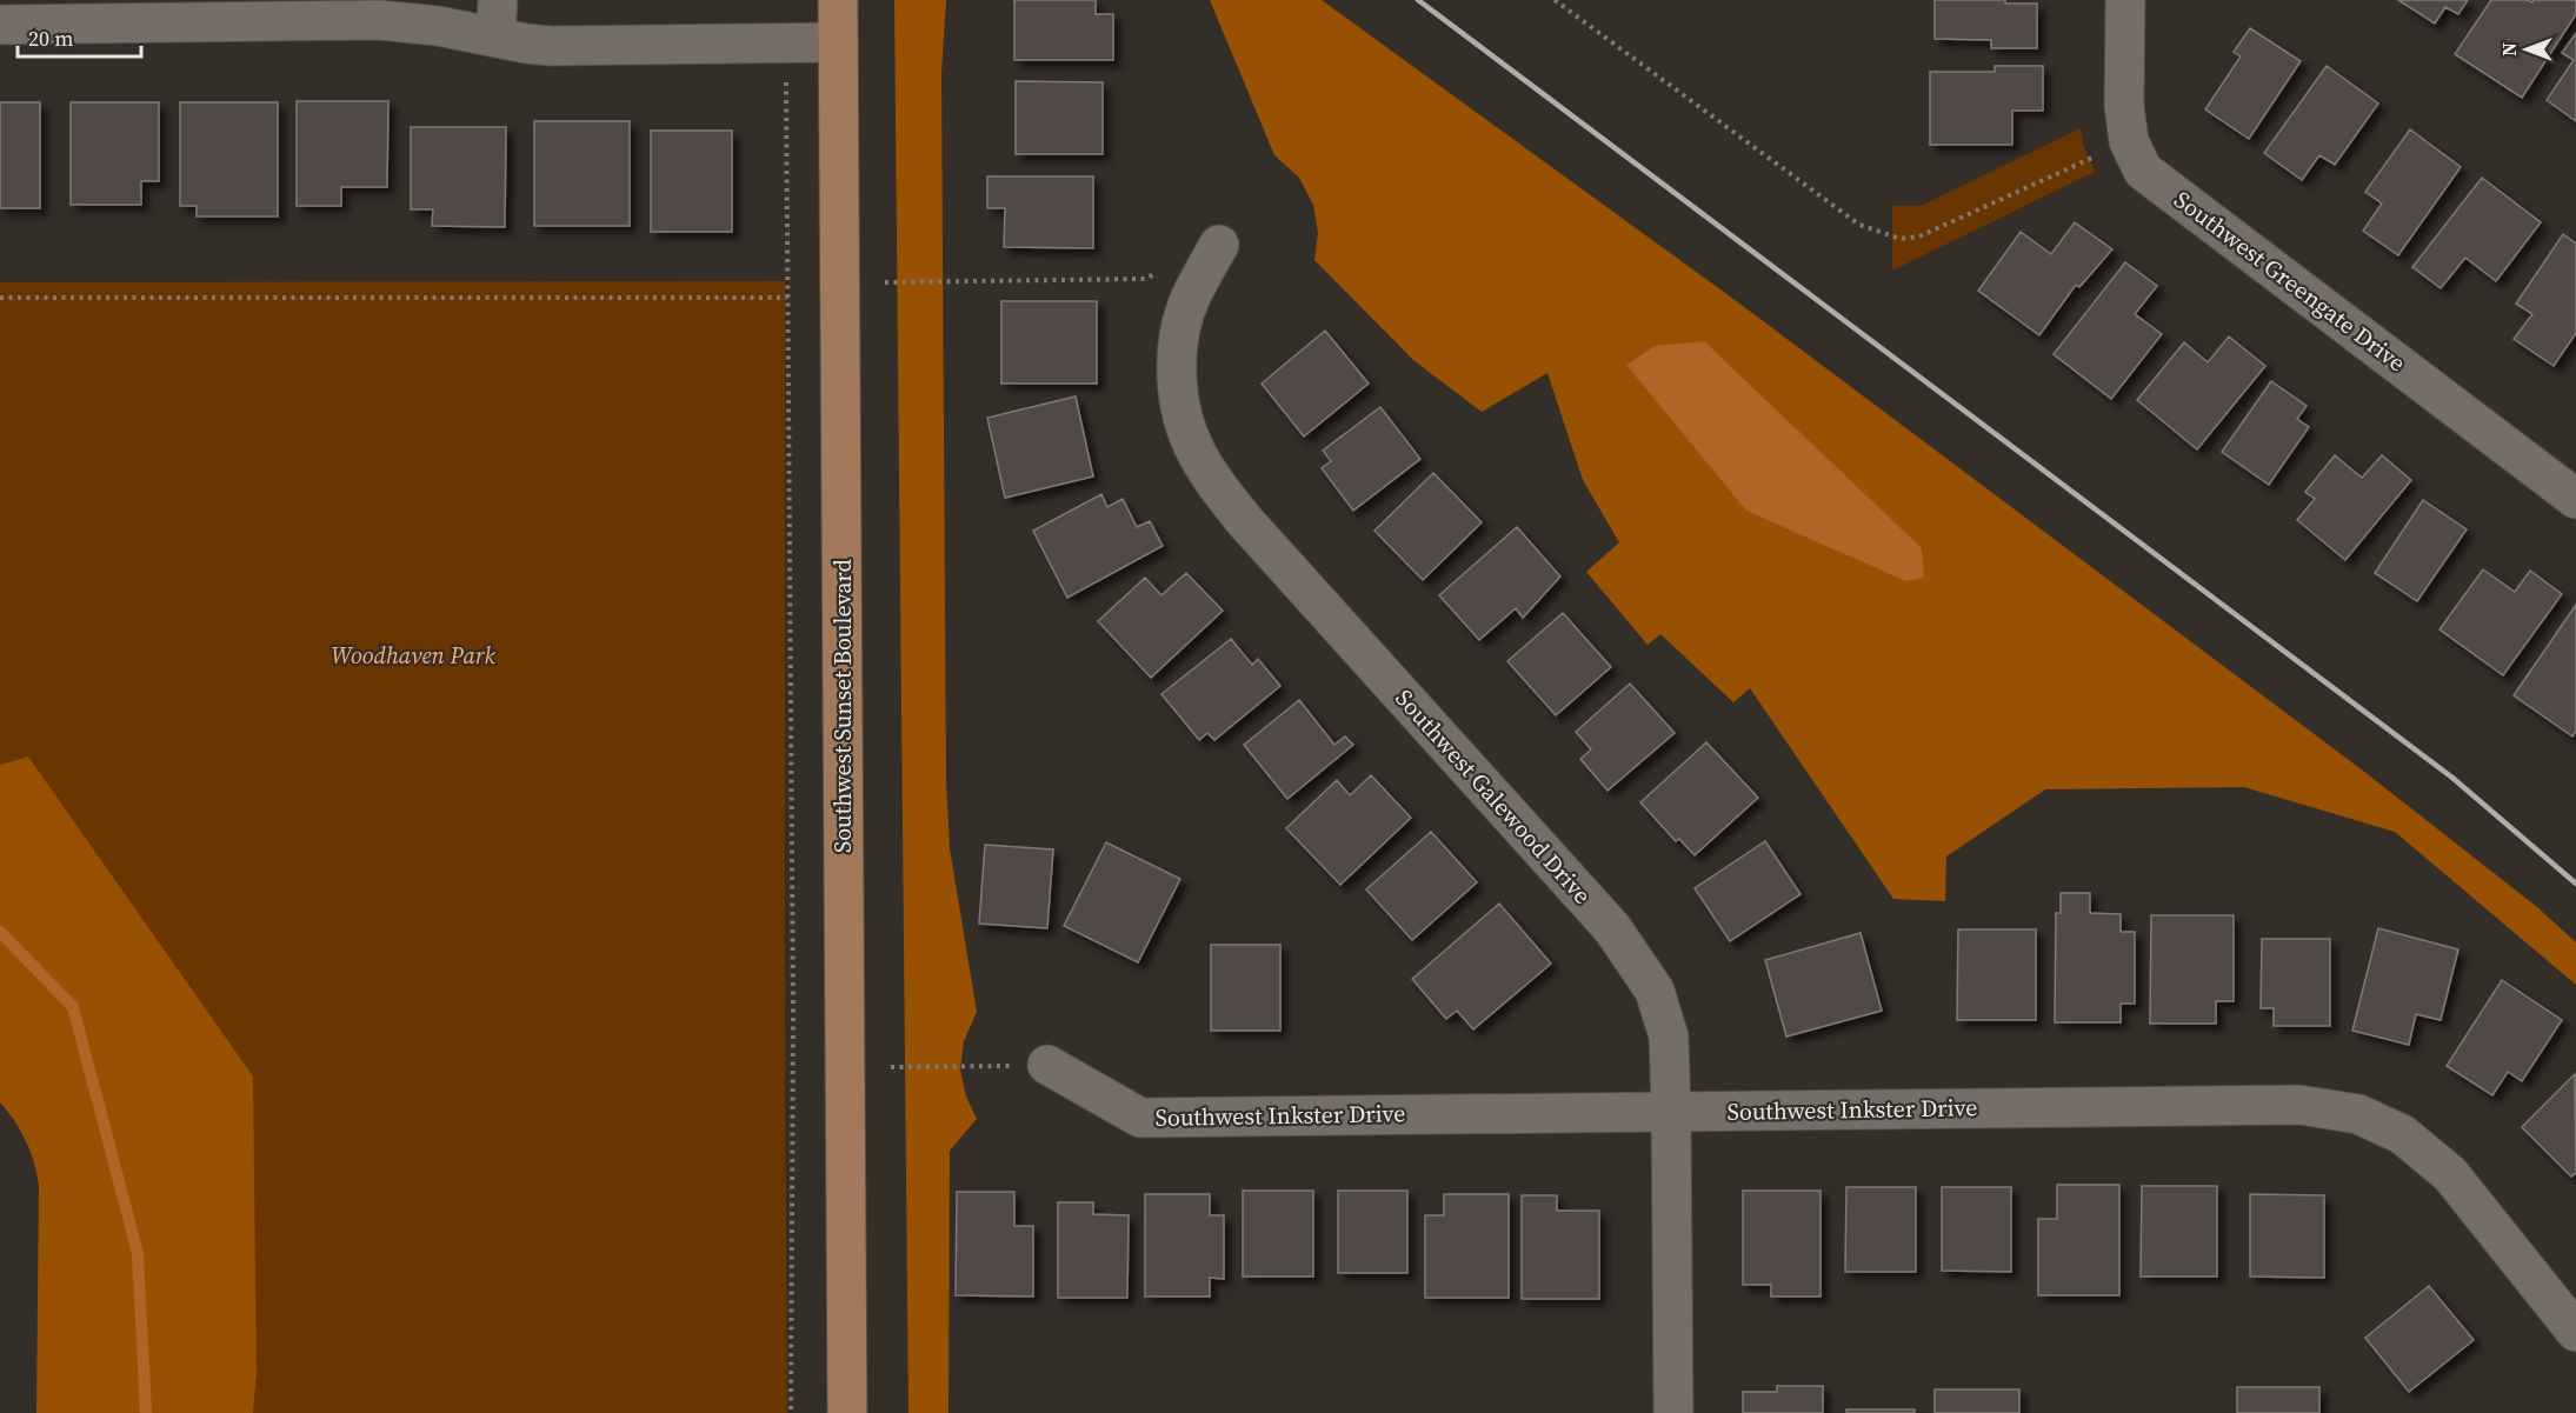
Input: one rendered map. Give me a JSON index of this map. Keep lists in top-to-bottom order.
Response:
{
  "streets": {
    "main road": ["Southwest Sunset Boulevard"],
    "street": ["Southwest Greengate Drive", "Southwest Galewood Drive", "Southwest Inkster Drive"]
  },
  "crossings": [
    ["Southwest Galewood Drive", "Southwest Inkster Drive"]
  ],
  "parks": ["Woodhaven Park"],
  "scale_bar": "20 m",
  "north": "left"
}
